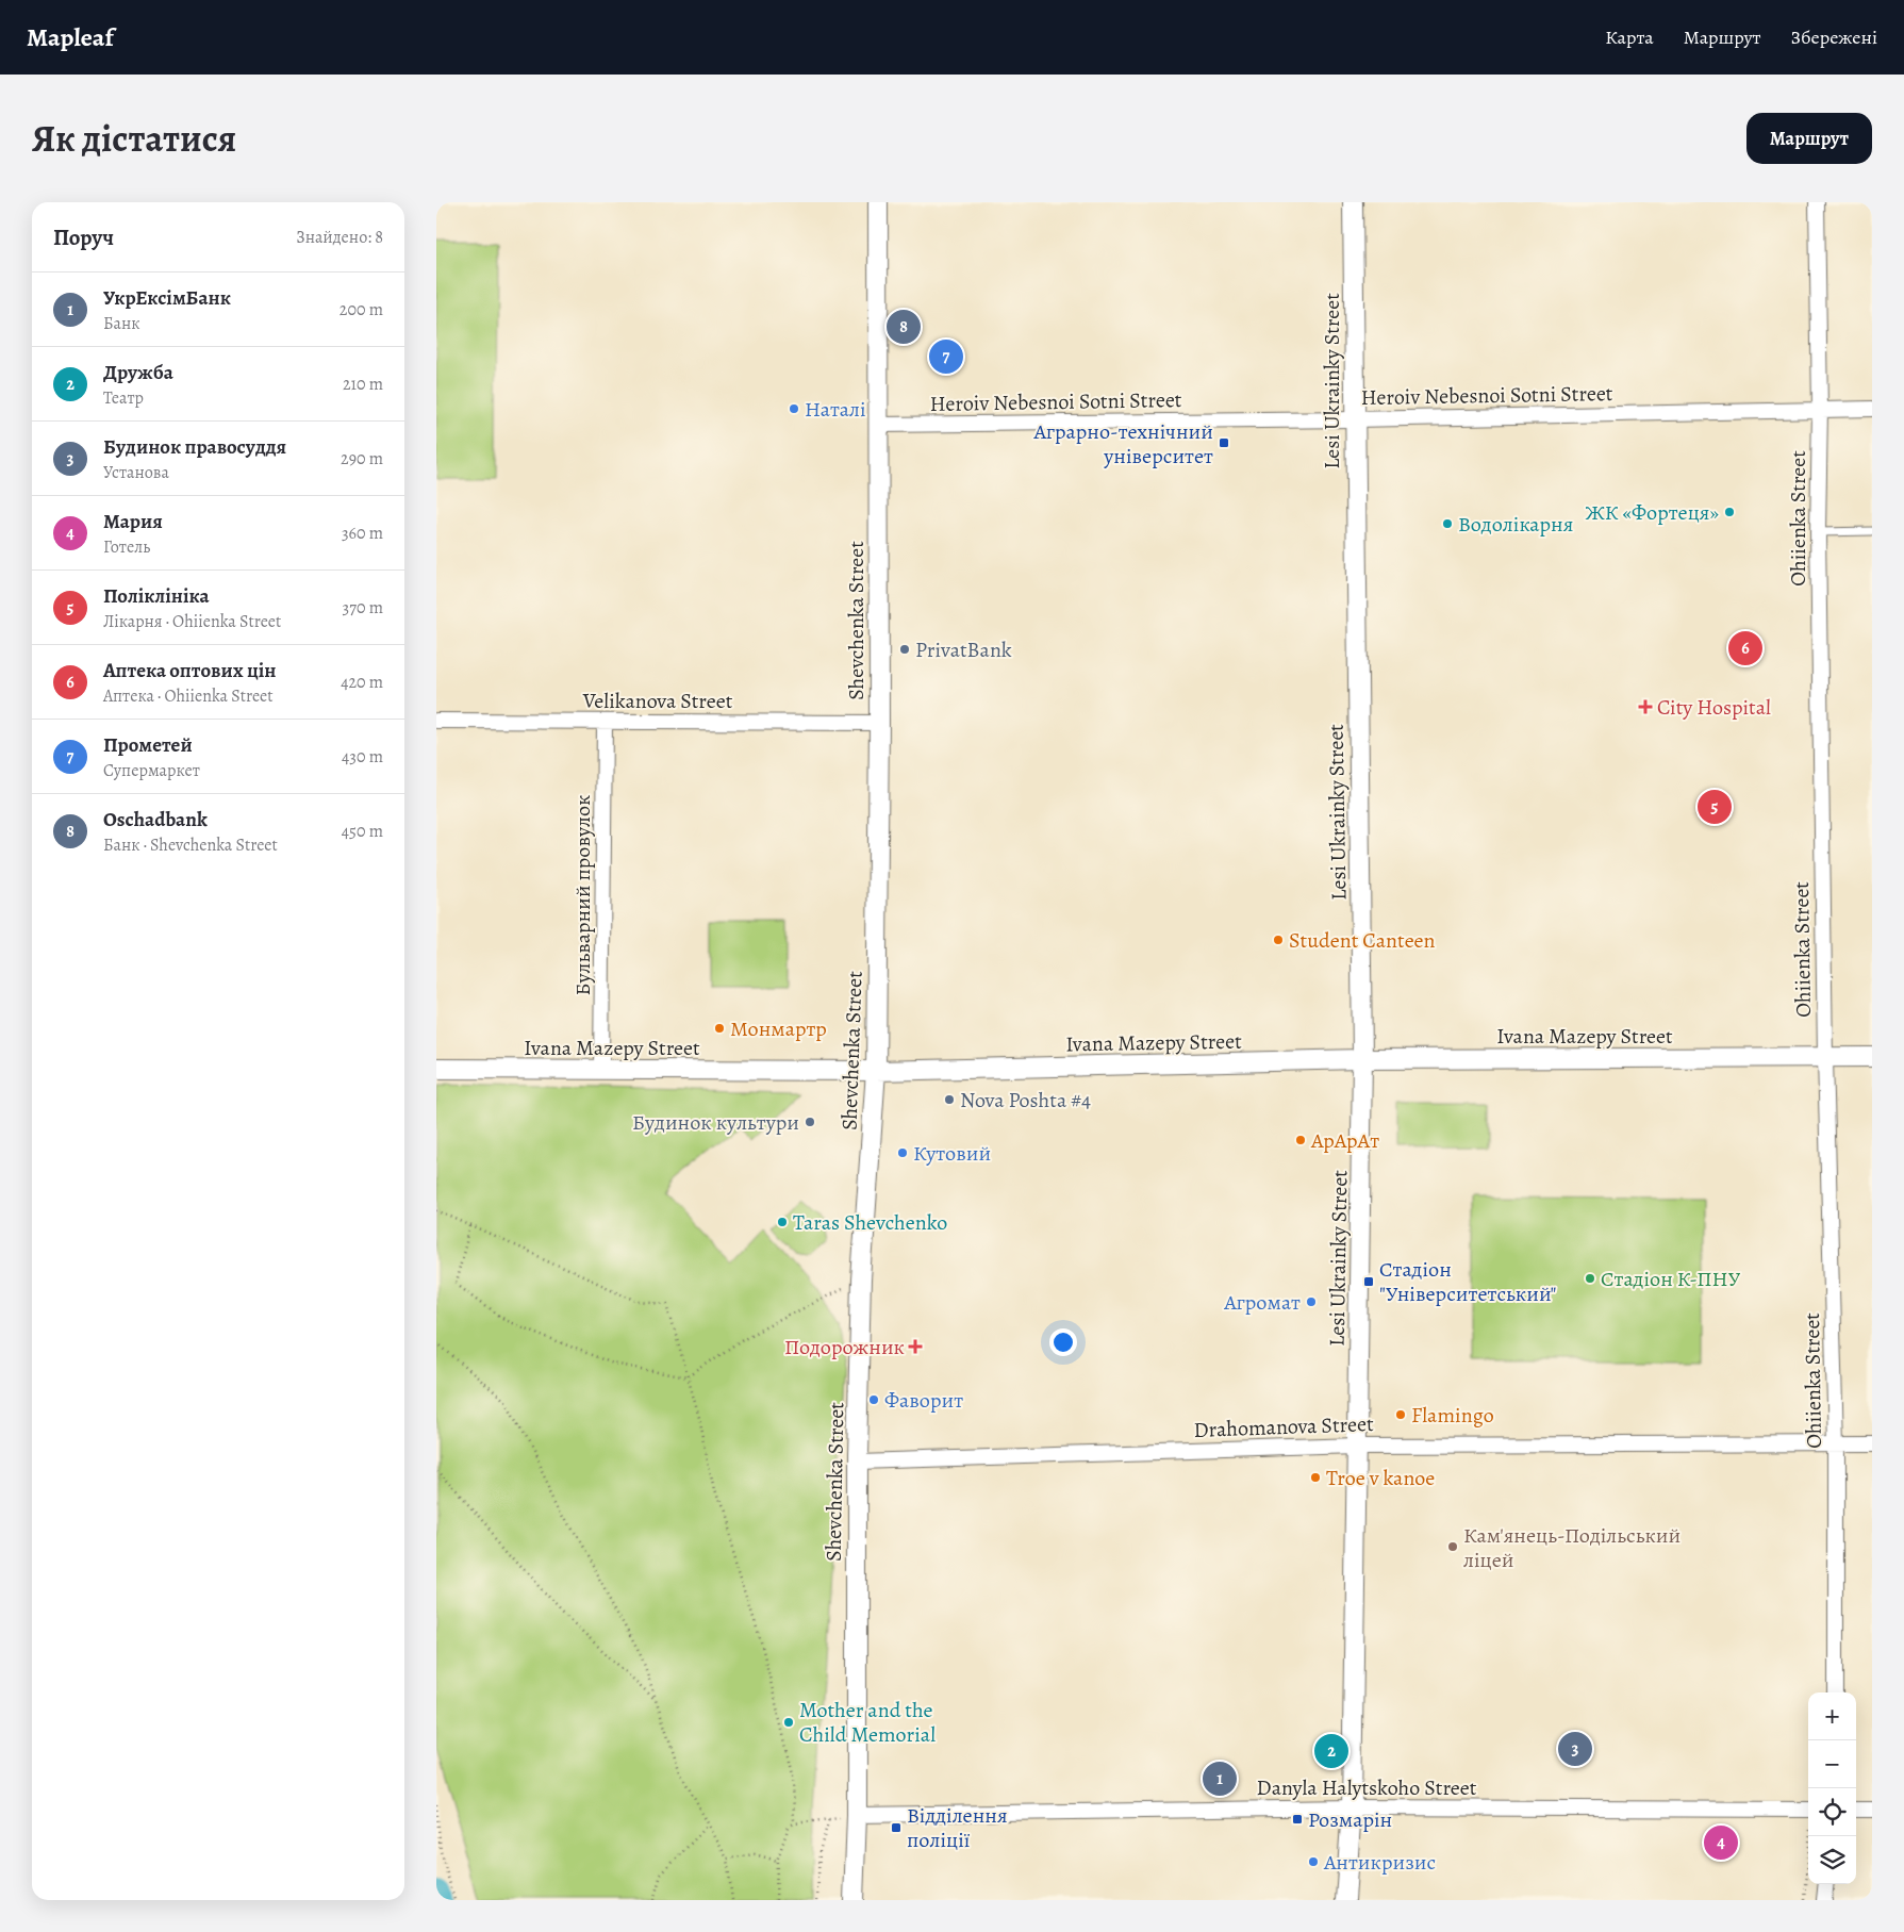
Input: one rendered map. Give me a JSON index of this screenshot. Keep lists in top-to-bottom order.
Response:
{
  "streets": {
    "street": [
      "Lesi Ukrainky Street",
      "Heroiv Nebesnoi Sotni Street",
      "Ohiienka Street",
      "Shevchenka Street",
      "Velikanova Street",
      "Бульварний провулок",
      "Ivana Mazepy Street",
      "Drahomanova Street",
      "Danyla Halytskoho Street"
    ]
  },
  "crossings": [
    ["Lesi Ukrainky Street", "Heroiv Nebesnoi Sotni Street"],
    ["Lesi Ukrainky Street", "Ivana Mazepy Street"],
    ["Lesi Ukrainky Street", "Drahomanova Street"],
    ["Lesi Ukrainky Street", "Danyla Halytskoho Street"],
    ["Heroiv Nebesnoi Sotni Street", "Ohiienka Street"],
    ["Heroiv Nebesnoi Sotni Street", "Shevchenka Street"],
    ["Ohiienka Street", "Ivana Mazepy Street"],
    ["Ohiienka Street", "Drahomanova Street"],
    ["Shevchenka Street", "Velikanova Street"],
    ["Shevchenka Street", "Ivana Mazepy Street"],
    ["Shevchenka Street", "Drahomanova Street"],
    ["Shevchenka Street", "Danyla Halytskoho Street"],
    ["Velikanova Street", "Бульварний провулок"],
    ["Бульварний провулок", "Ivana Mazepy Street"]
  ],
  "places": {
    "other": [
      "Наталі",
      "ЖК «Фортеця»",
      "Водолікарня",
      "PrivatBank",
      "Student Canteen",
      "Монмартр",
      "Nova Poshta #4",
      "Будинок культури",
      "АрАрАт",
      "Кутовий",
      "Taras Shevchenko",
      "Стадіон К-ПНУ",
      "Агромат",
      "Фаворит",
      "Flamingo",
      "Troe v kanoe",
      "Кам'янець-Подільський ліцей",
      "Mother and the Child Memorial",
      "Антикризис"
    ],
    "transit": [
      "Аграрно-технічний університет",
      "Стадіон \"Університетський\"",
      "Розмарін",
      "Відділення поліції"
    ],
    "health": ["City Hospital", "Подорожник"]
  },
  "page": {
    "header": "Mapleaf",
    "nav": ["Карта", "Маршрут", "Збережені"],
    "title": "Як дістатися",
    "buttons": "Маршрут",
    "heading": ["Поруч", "Знайдено: 8"],
    "list": [
      {
        "mark": "1",
        "name": "УкрЕксімБанк",
        "note": "Банк",
        "value": "200 m"
      },
      {
        "mark": "2",
        "name": "Дружба",
        "note": "Театр",
        "value": "210 m"
      },
      {
        "mark": "3",
        "name": "Будинок правосуддя",
        "note": "Установа",
        "value": "290 m"
      },
      {
        "mark": "4",
        "name": "Мария",
        "note": "Готель",
        "value": "360 m"
      },
      {
        "mark": "5",
        "name": "Поліклініка",
        "note": "Лікарня · Ohiienka Street",
        "value": "370 m"
      },
      {
        "mark": "6",
        "name": "Аптека оптових цін",
        "note": "Аптека · Ohiienka Street",
        "value": "420 m"
      },
      {
        "mark": "7",
        "name": "Прометей",
        "note": "Супермаркет",
        "value": "430 m"
      },
      {
        "mark": "8",
        "name": "Oschadbank",
        "note": "Банк · Shevchenka Street",
        "value": "450 m"
      }
    ],
    "pins": [
      "8",
      "7",
      "6",
      "5",
      "3",
      "2",
      "1",
      "4"
    ],
    "map_buttons": ["+", "−"]
  }
}
